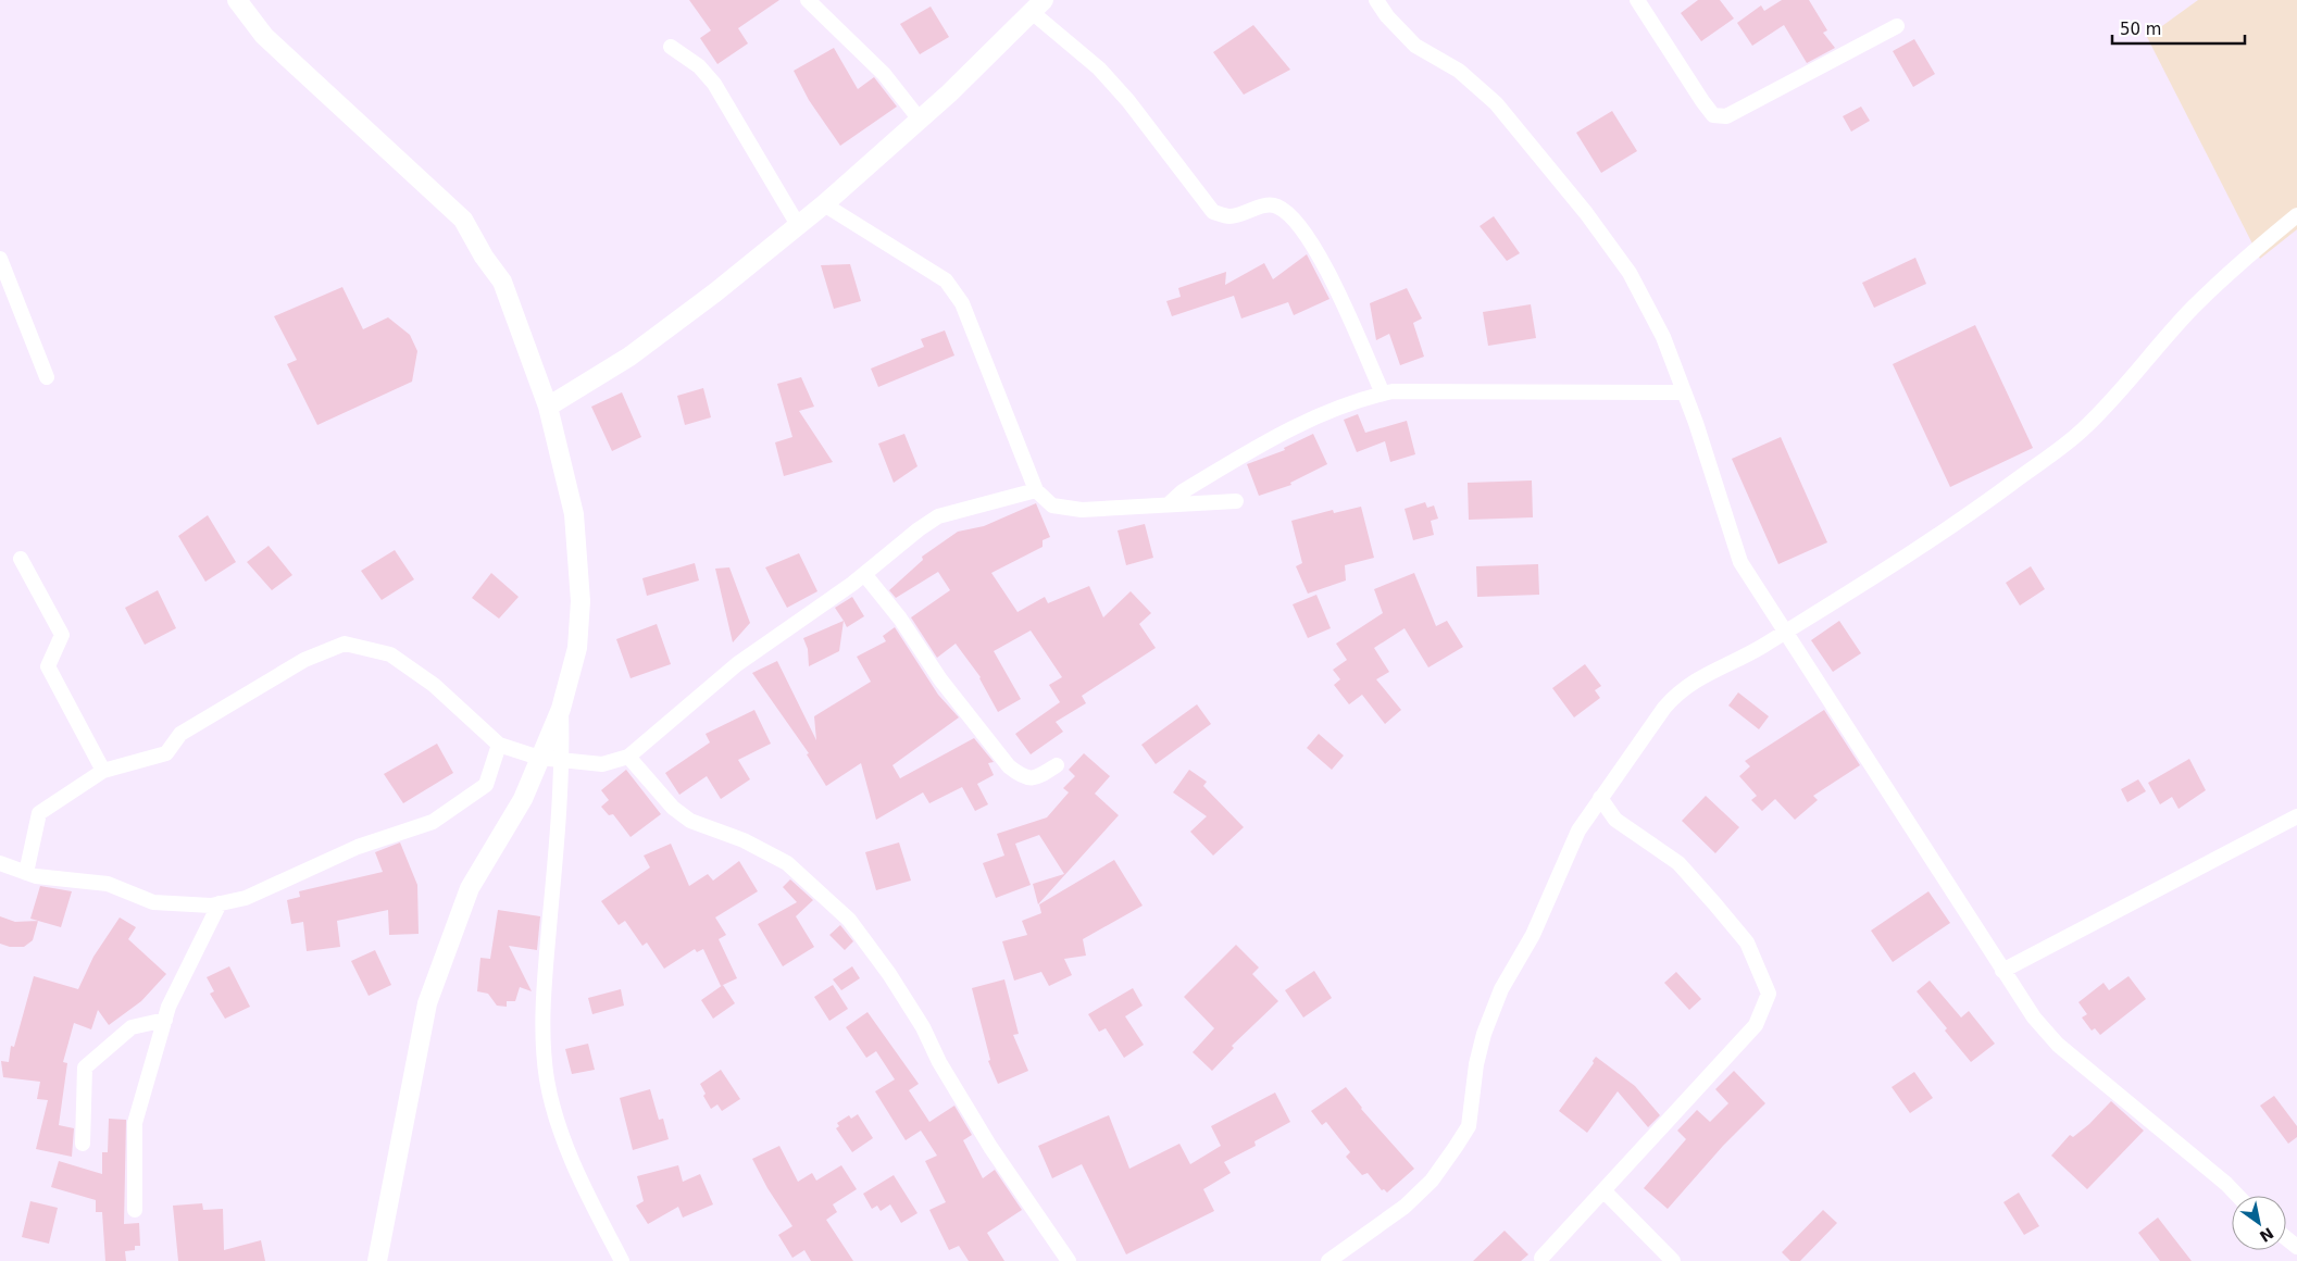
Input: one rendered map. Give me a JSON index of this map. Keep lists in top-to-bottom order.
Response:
{
  "scale_bar": "50 m",
  "north": "bottom right"
}
